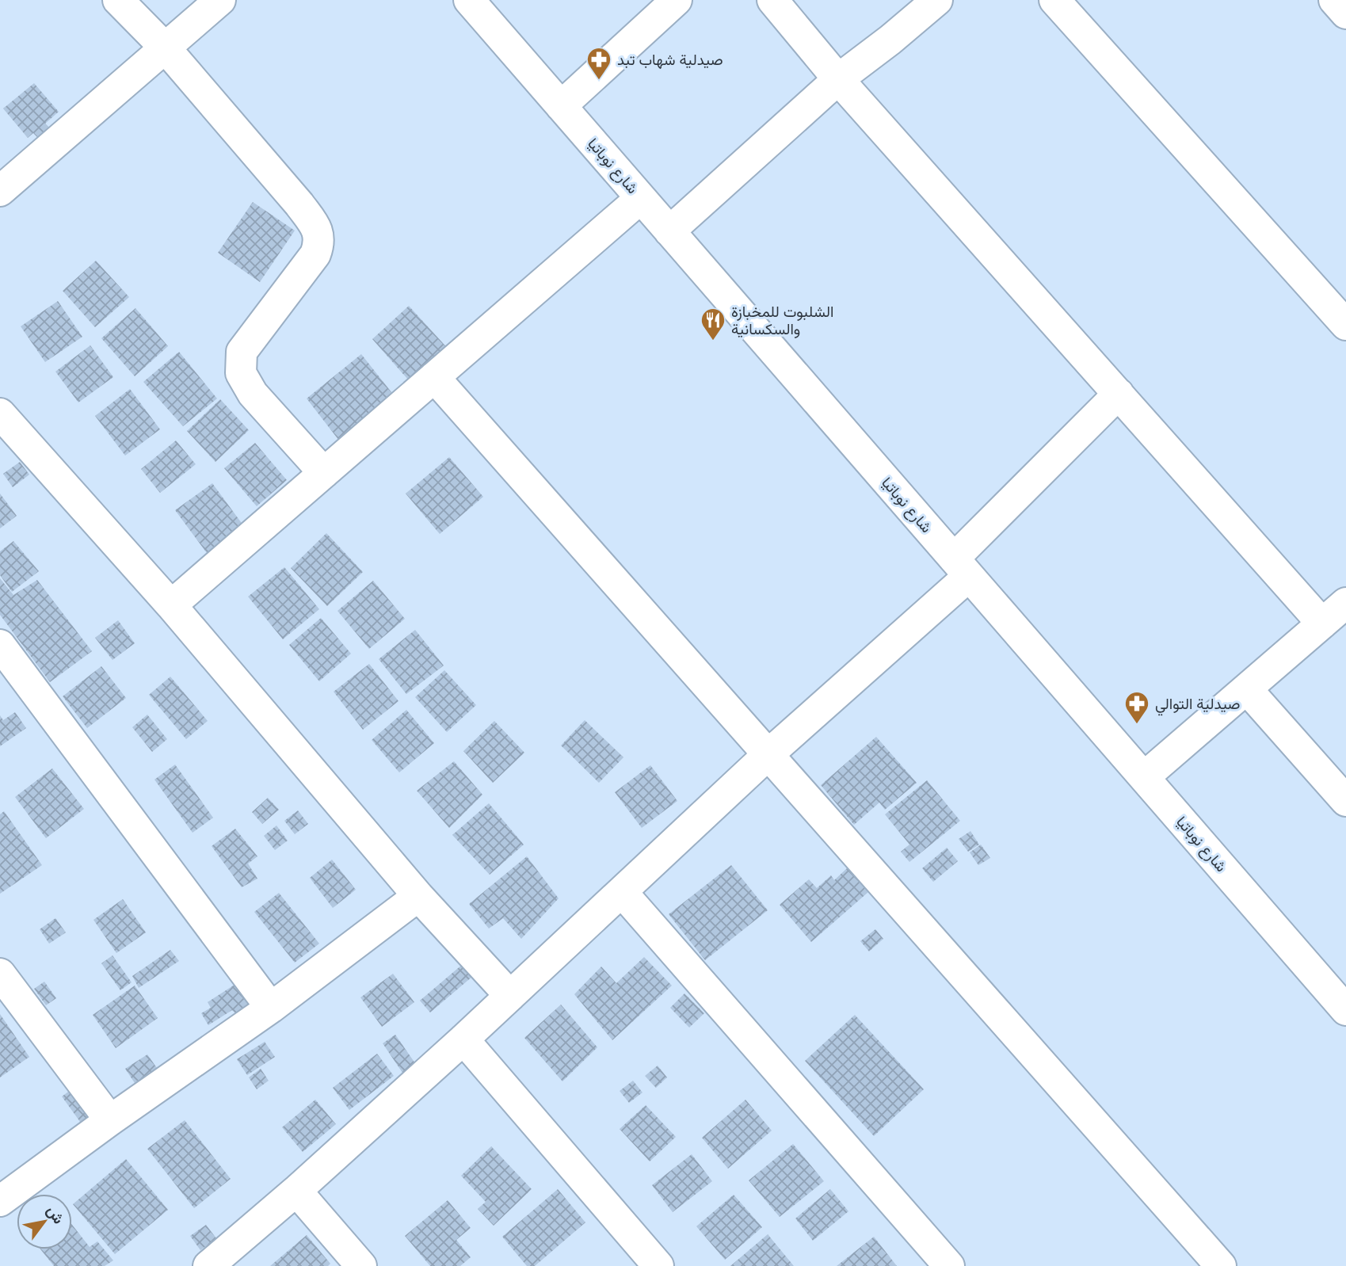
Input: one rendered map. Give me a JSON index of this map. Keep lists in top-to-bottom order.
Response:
{
  "streets": {
    "street": ["شارع نوباتيا"]
  },
  "places": {
    "pharmacy": ["صيدلية شهاب تبد", "صيدلية التوالي"],
    "restaurant": ["الشلبوت للمخبازة والسكسانية"]
  },
  "north": "top right"
}
